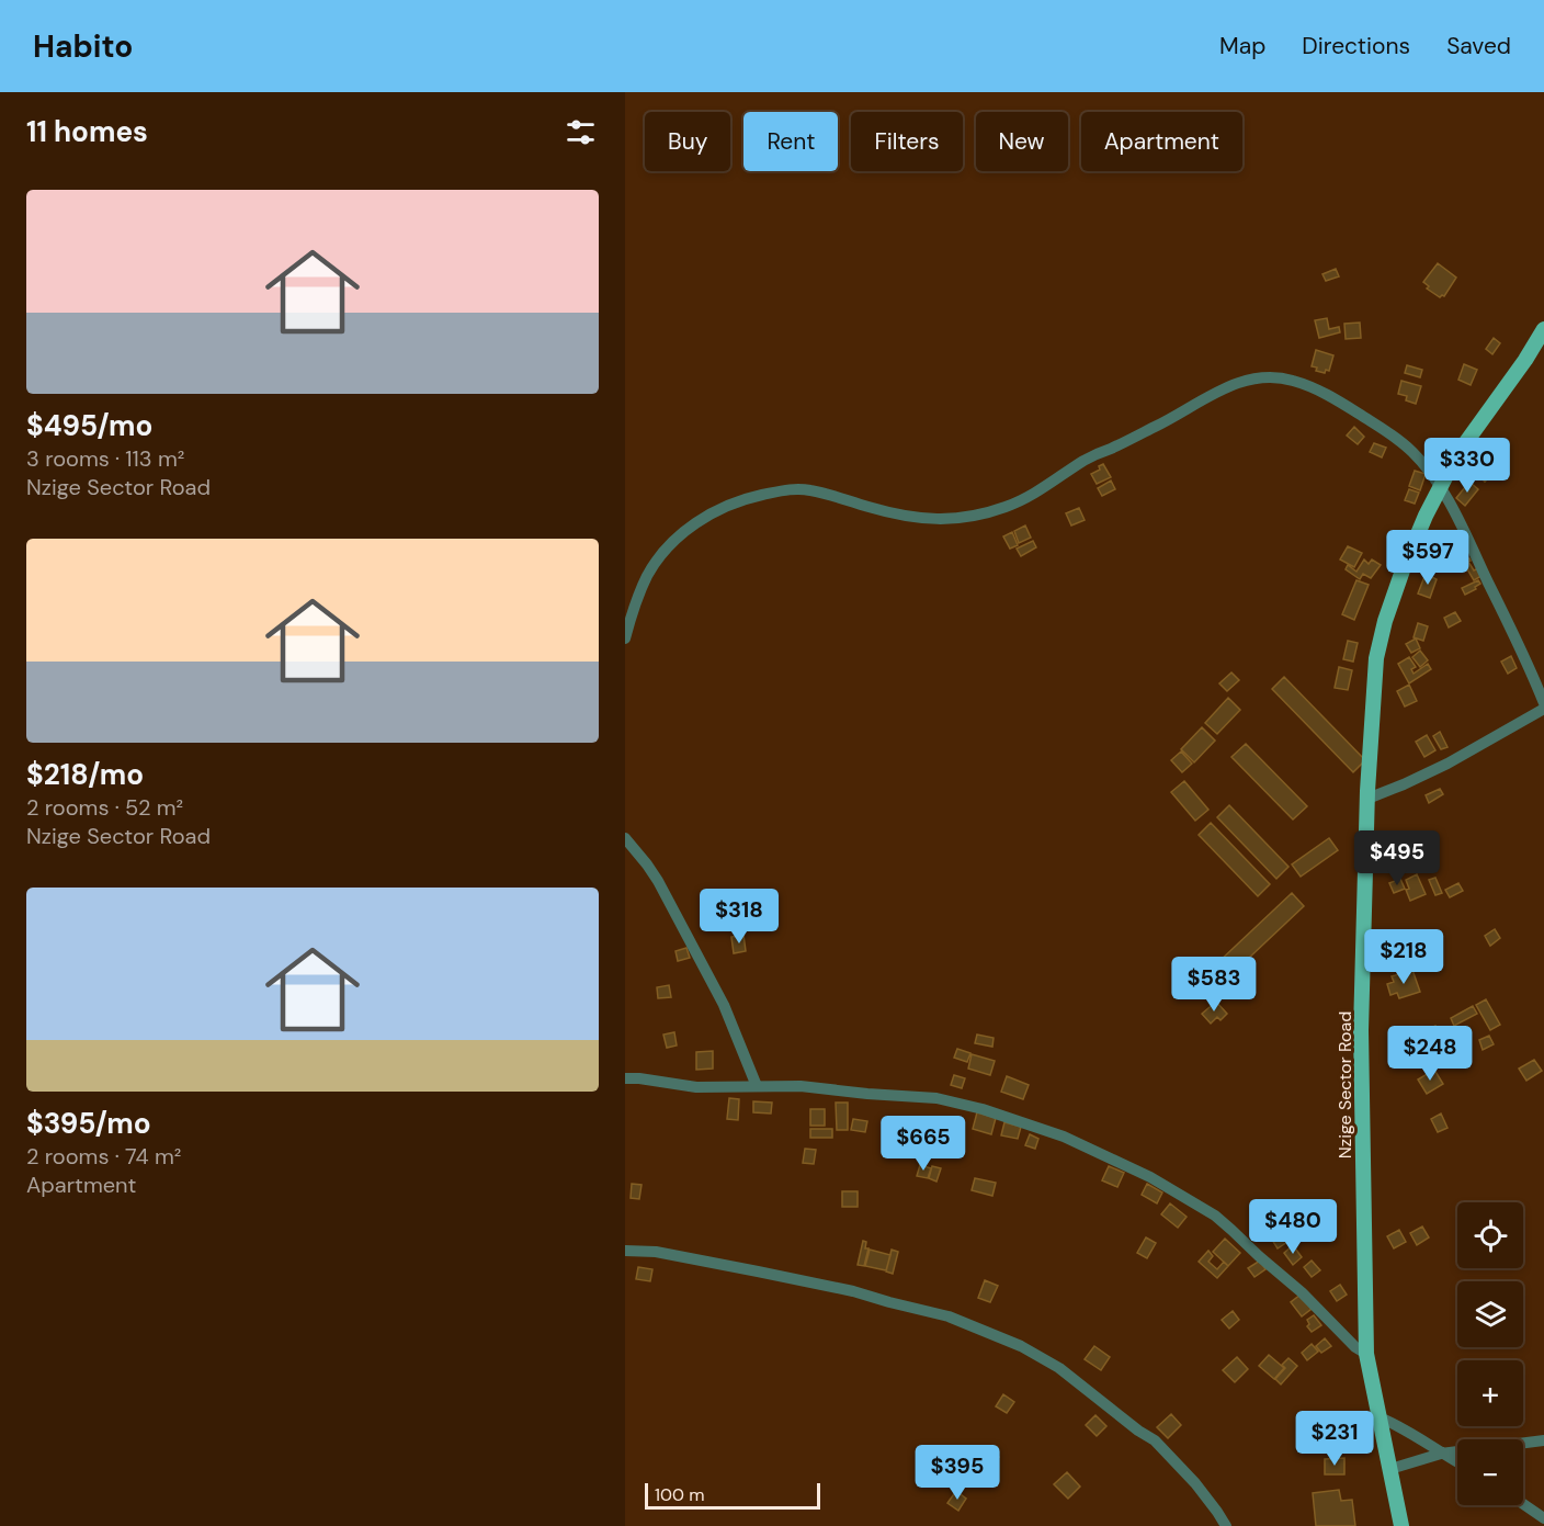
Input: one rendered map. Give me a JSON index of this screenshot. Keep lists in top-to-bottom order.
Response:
{
  "streets": {
    "main road": ["Nzige Sector Road"]
  },
  "scale_bar": "100 m",
  "page": {
    "header": "Habito",
    "nav": ["Map", "Directions", "Saved"],
    "heading": "11 homes",
    "chip": [
      "Buy",
      "Rent",
      "Filters",
      "New",
      "Apartment"
    ],
    "list": [
      {
        "name": "$495/mo",
        "note": "3 rooms · 113 m² · Nzige Sector Road"
      },
      {
        "name": "$218/mo",
        "note": "2 rooms · 52 m² · Nzige Sector Road"
      },
      {
        "name": "$395/mo",
        "note": "2 rooms · 74 m² · Apartment"
      }
    ],
    "price": [
      "$330",
      "$597",
      "$495",
      "$318",
      "$218",
      "$583",
      "$248",
      "$665",
      "$480",
      "$231",
      "$395"
    ],
    "map_buttons": ["+", "−"],
    "scale": "100 m"
  }
}
